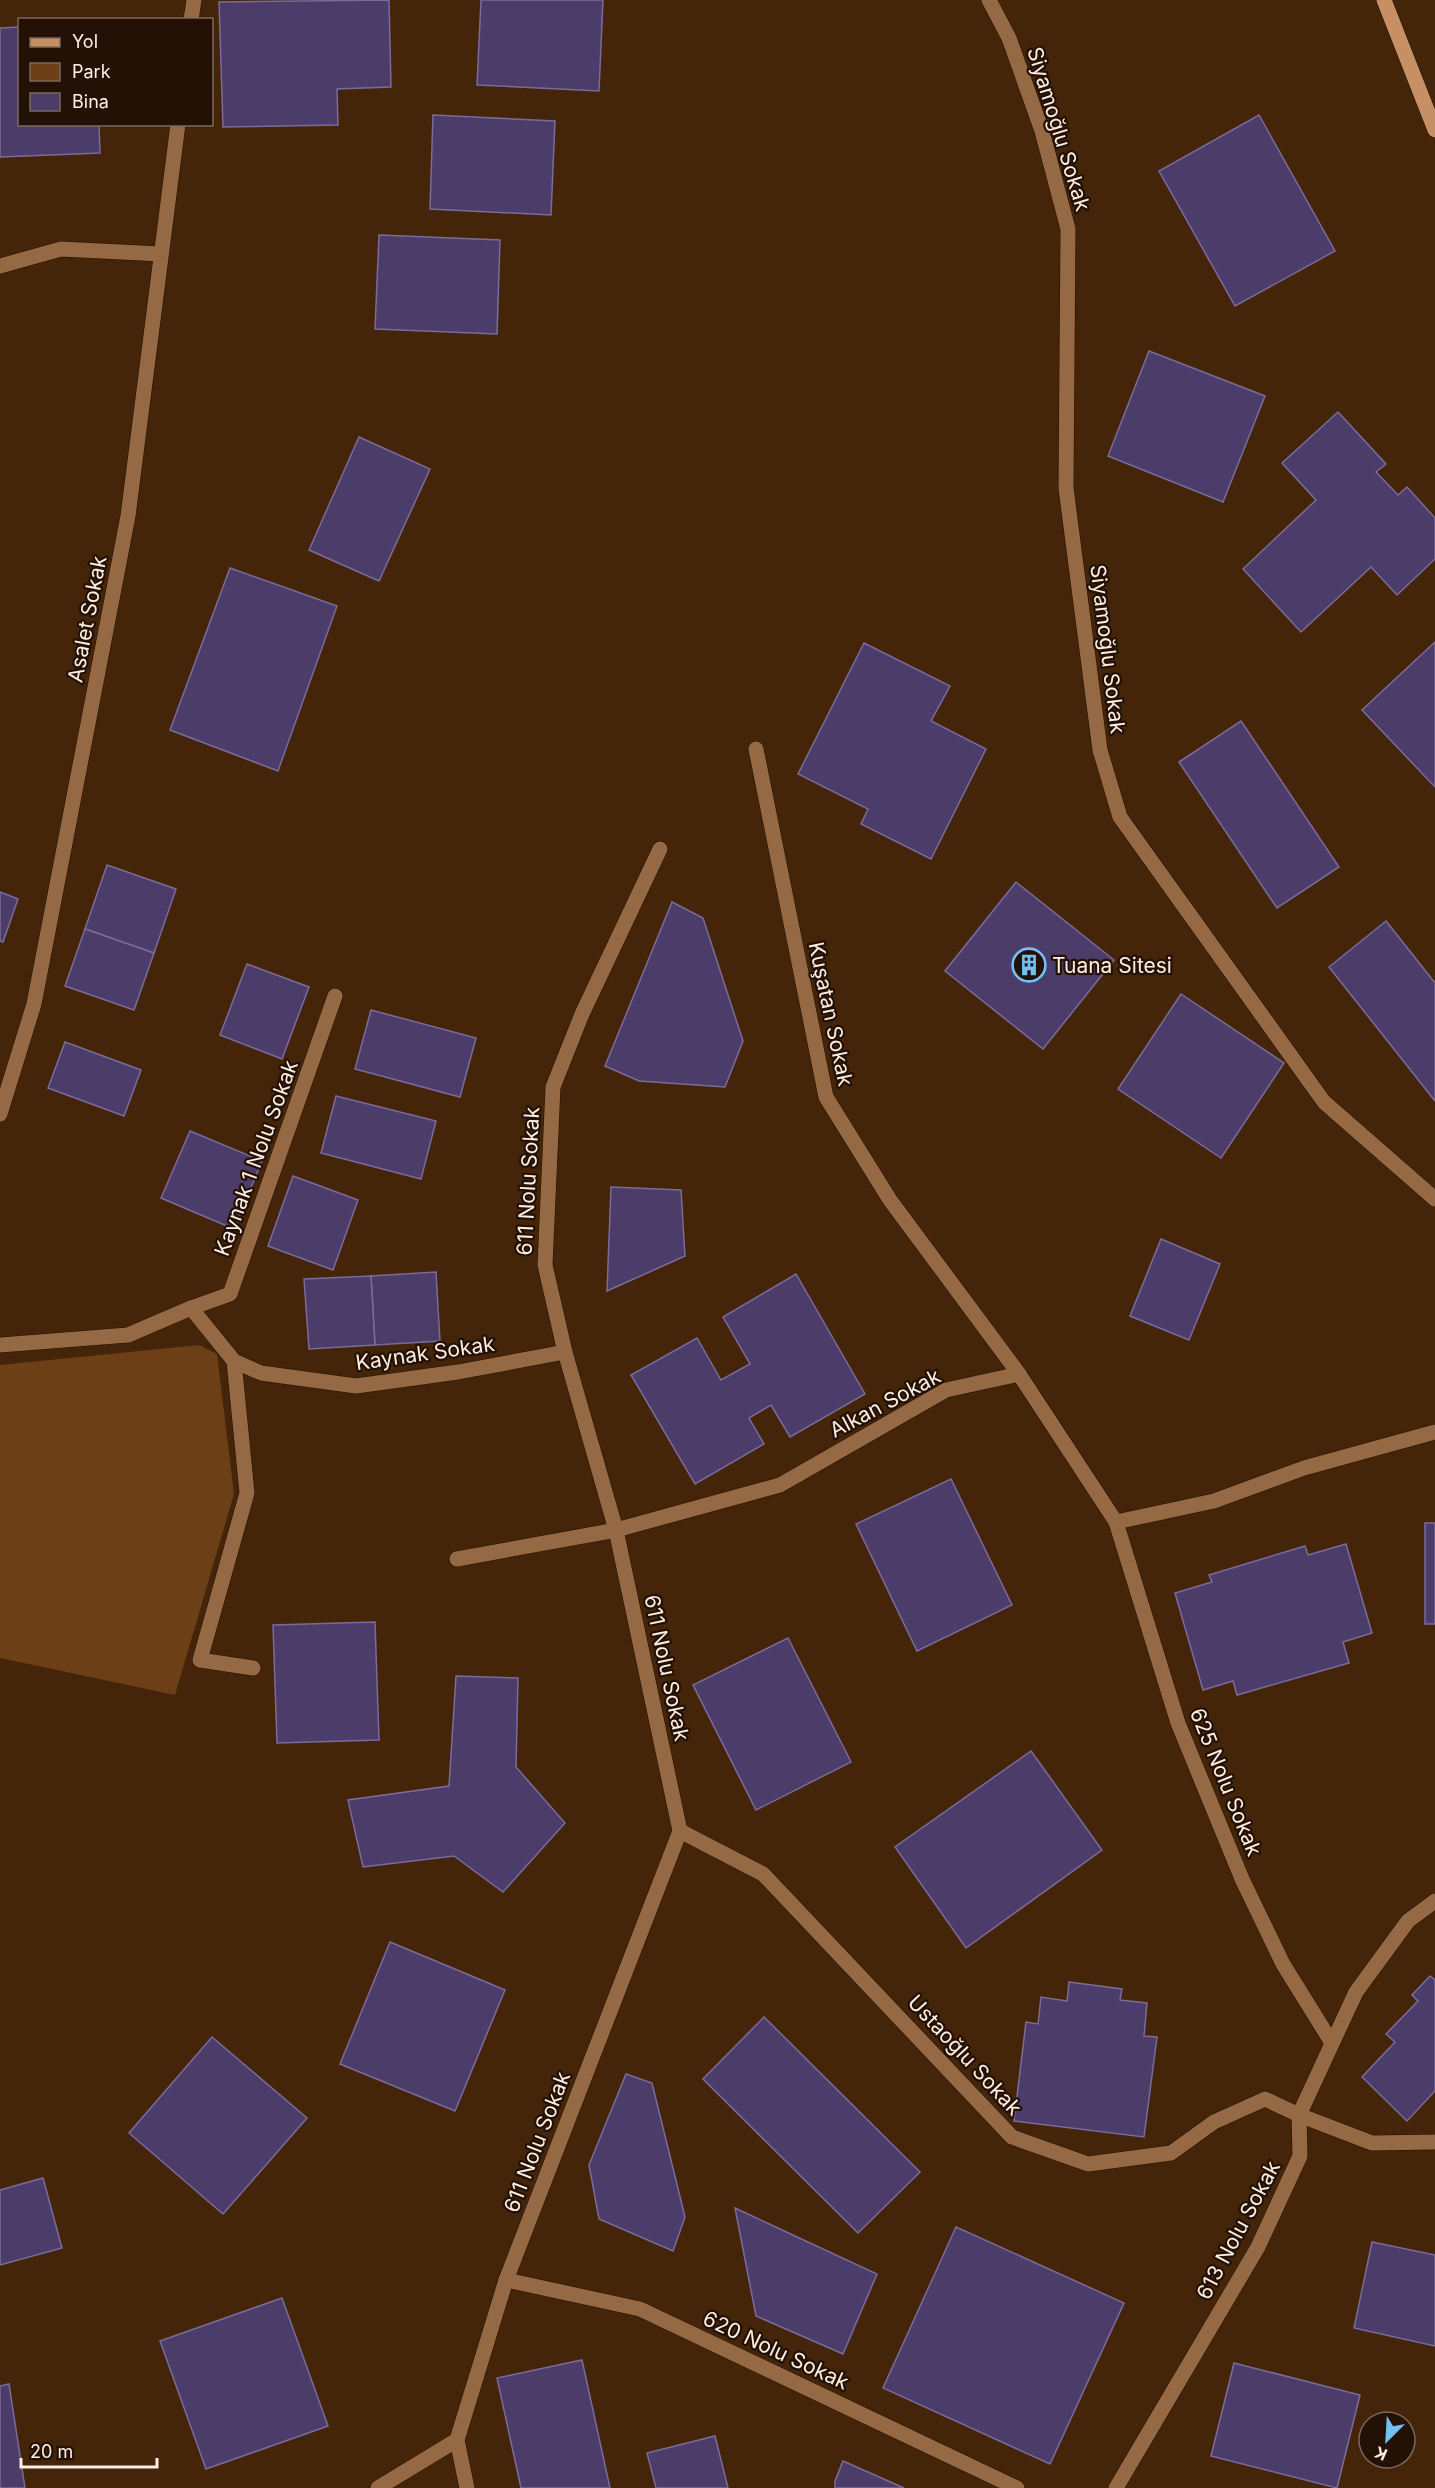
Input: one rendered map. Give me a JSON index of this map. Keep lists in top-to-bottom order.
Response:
{
  "streets": {
    "street": [
      "Siyamoğlu Sokak",
      "Asalet Sokak",
      "Kuşatan Sokak",
      "Kaynak 1 Nolu Sokak",
      "611 Nolu Sokak",
      "Kaynak Sokak",
      "Alkan Sokak",
      "625 Nolu Sokak",
      "Ustaoğlu Sokak",
      "613 Nolu Sokak",
      "620 Nolu Sokak"
    ]
  },
  "crossings": [
    ["Kuşatan Sokak", "Alkan Sokak"],
    ["Kaynak 1 Nolu Sokak", "Kaynak Sokak"],
    ["611 Nolu Sokak", "Kaynak Sokak"],
    ["611 Nolu Sokak", "Alkan Sokak"],
    ["611 Nolu Sokak", "Ustaoğlu Sokak"],
    ["611 Nolu Sokak", "620 Nolu Sokak"],
    ["625 Nolu Sokak", "613 Nolu Sokak"],
    ["Ustaoğlu Sokak", "613 Nolu Sokak"]
  ],
  "places": {
    "building": ["Tuana Sitesi"]
  },
  "legend": ["Yol", "Park", "Bina"],
  "scale_bar": "20 m",
  "north": "bottom left"
}
